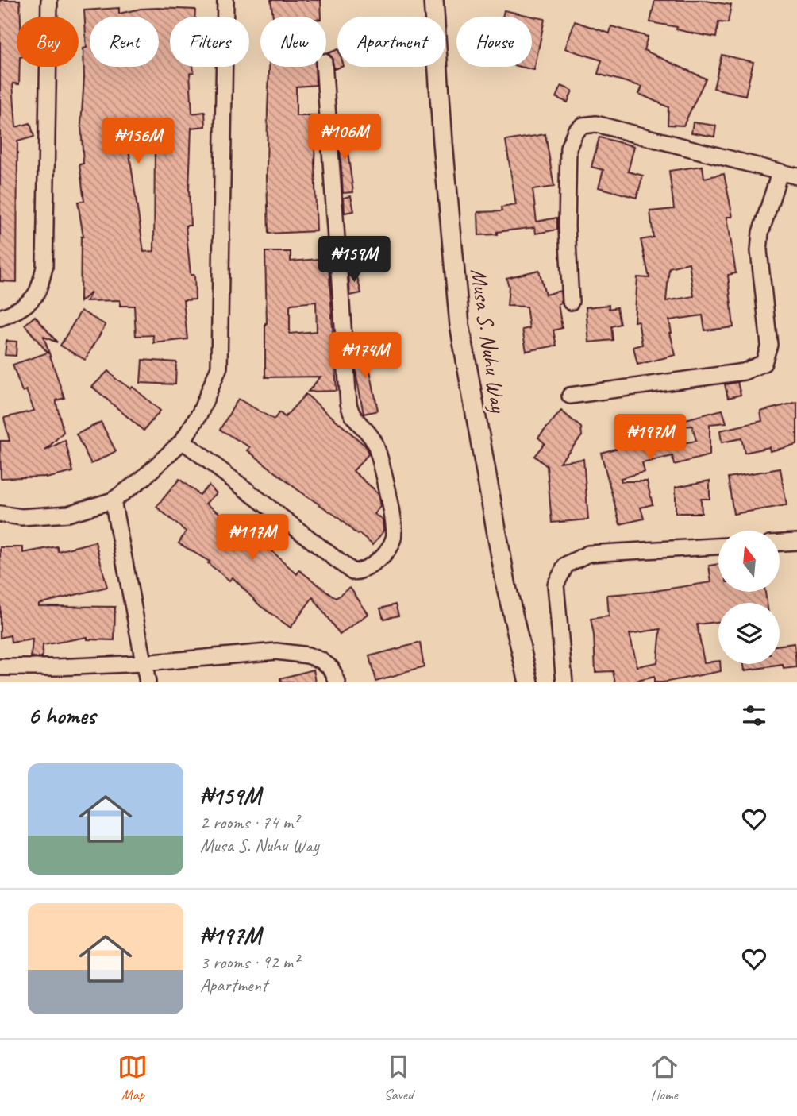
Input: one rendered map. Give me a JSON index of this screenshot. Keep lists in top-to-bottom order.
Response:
{
  "streets": {
    "street": ["Musa S. Nuhu Way"]
  },
  "north": "top",
  "page": {
    "chip": [
      "Buy",
      "Rent",
      "Filters",
      "New",
      "Apartment",
      "House"
    ],
    "price": [
      "₦106M",
      "₦156M",
      "₦159M",
      "₦174M",
      "₦197M",
      "₦117M"
    ],
    "heading": "6 homes",
    "list": [
      {
        "name": "₦159M",
        "note": "2 rooms · 74 m² · Musa S. Nuhu Way"
      },
      {
        "name": "₦197M",
        "note": "3 rooms · 92 m² · Apartment"
      }
    ],
    "tabs": ["Map", "Saved", "Home"]
  }
}
